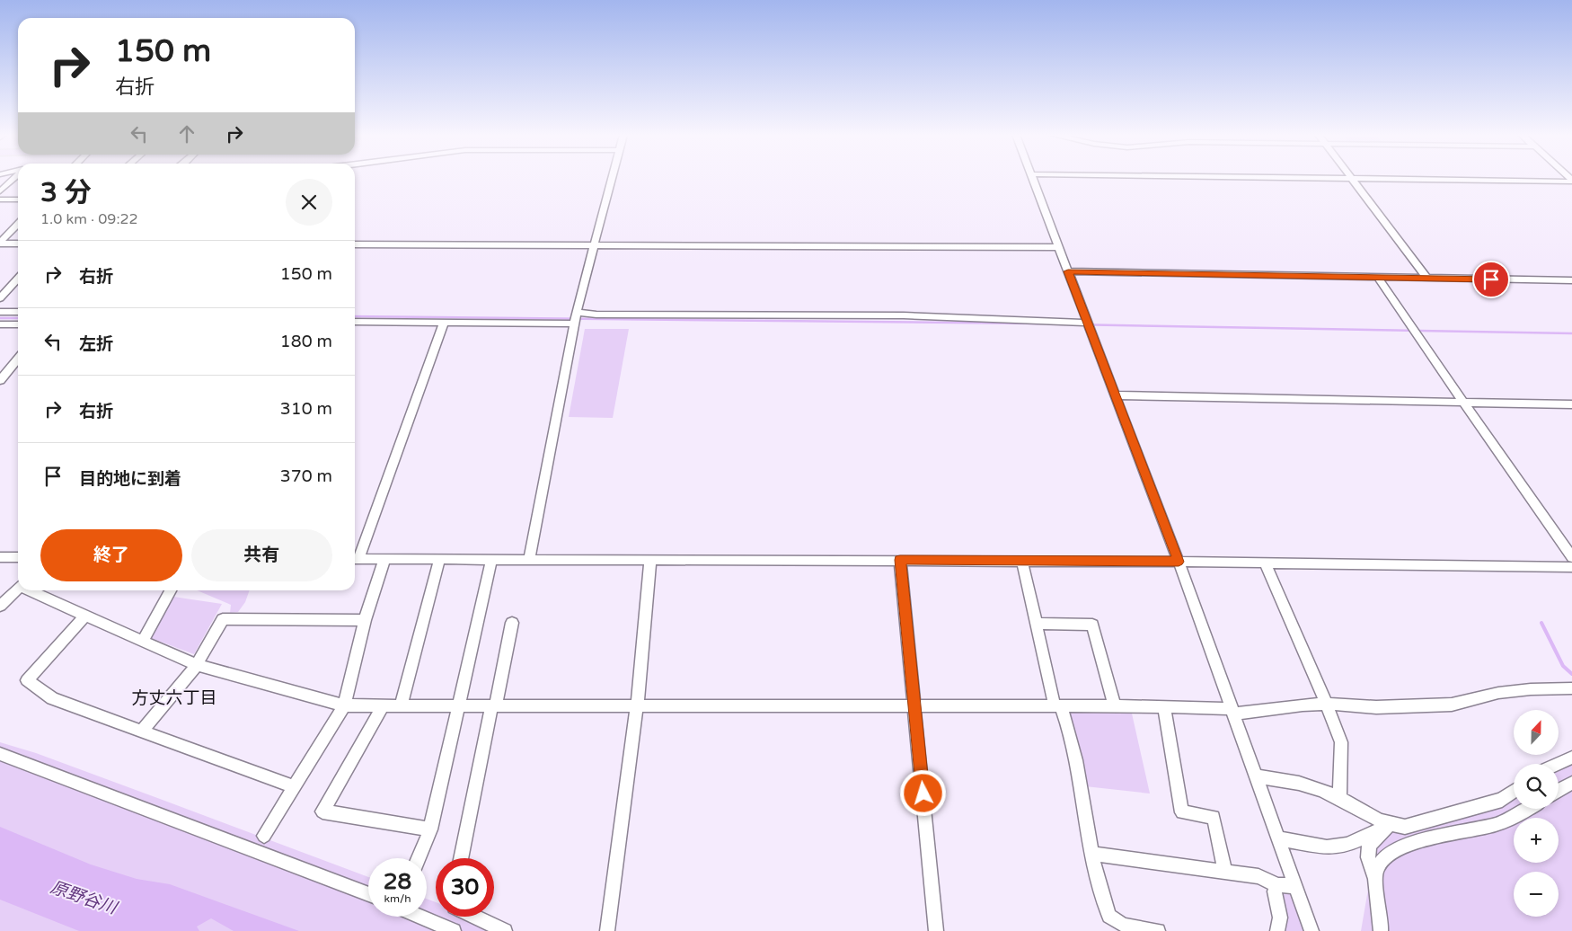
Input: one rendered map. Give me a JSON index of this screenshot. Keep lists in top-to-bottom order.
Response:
{
  "districts": ["方丈六丁目"],
  "water": ["原野谷川"],
  "north": "top",
  "page": {
    "turn": ["150 m", "右折"],
    "heading": ["3 分", "1.0 km · 09:22"],
    "list": [
      {
        "name": "右折",
        "value": "150 m"
      },
      {
        "name": "左折",
        "value": "180 m"
      },
      {
        "name": "右折",
        "value": "310 m"
      },
      {
        "name": "目的地に到着",
        "value": "370 m"
      }
    ],
    "buttons": ["終了", "共有"],
    "map_buttons": ["+", "−"],
    "speed": "28 km/h",
    "limit": "30"
  }
}
